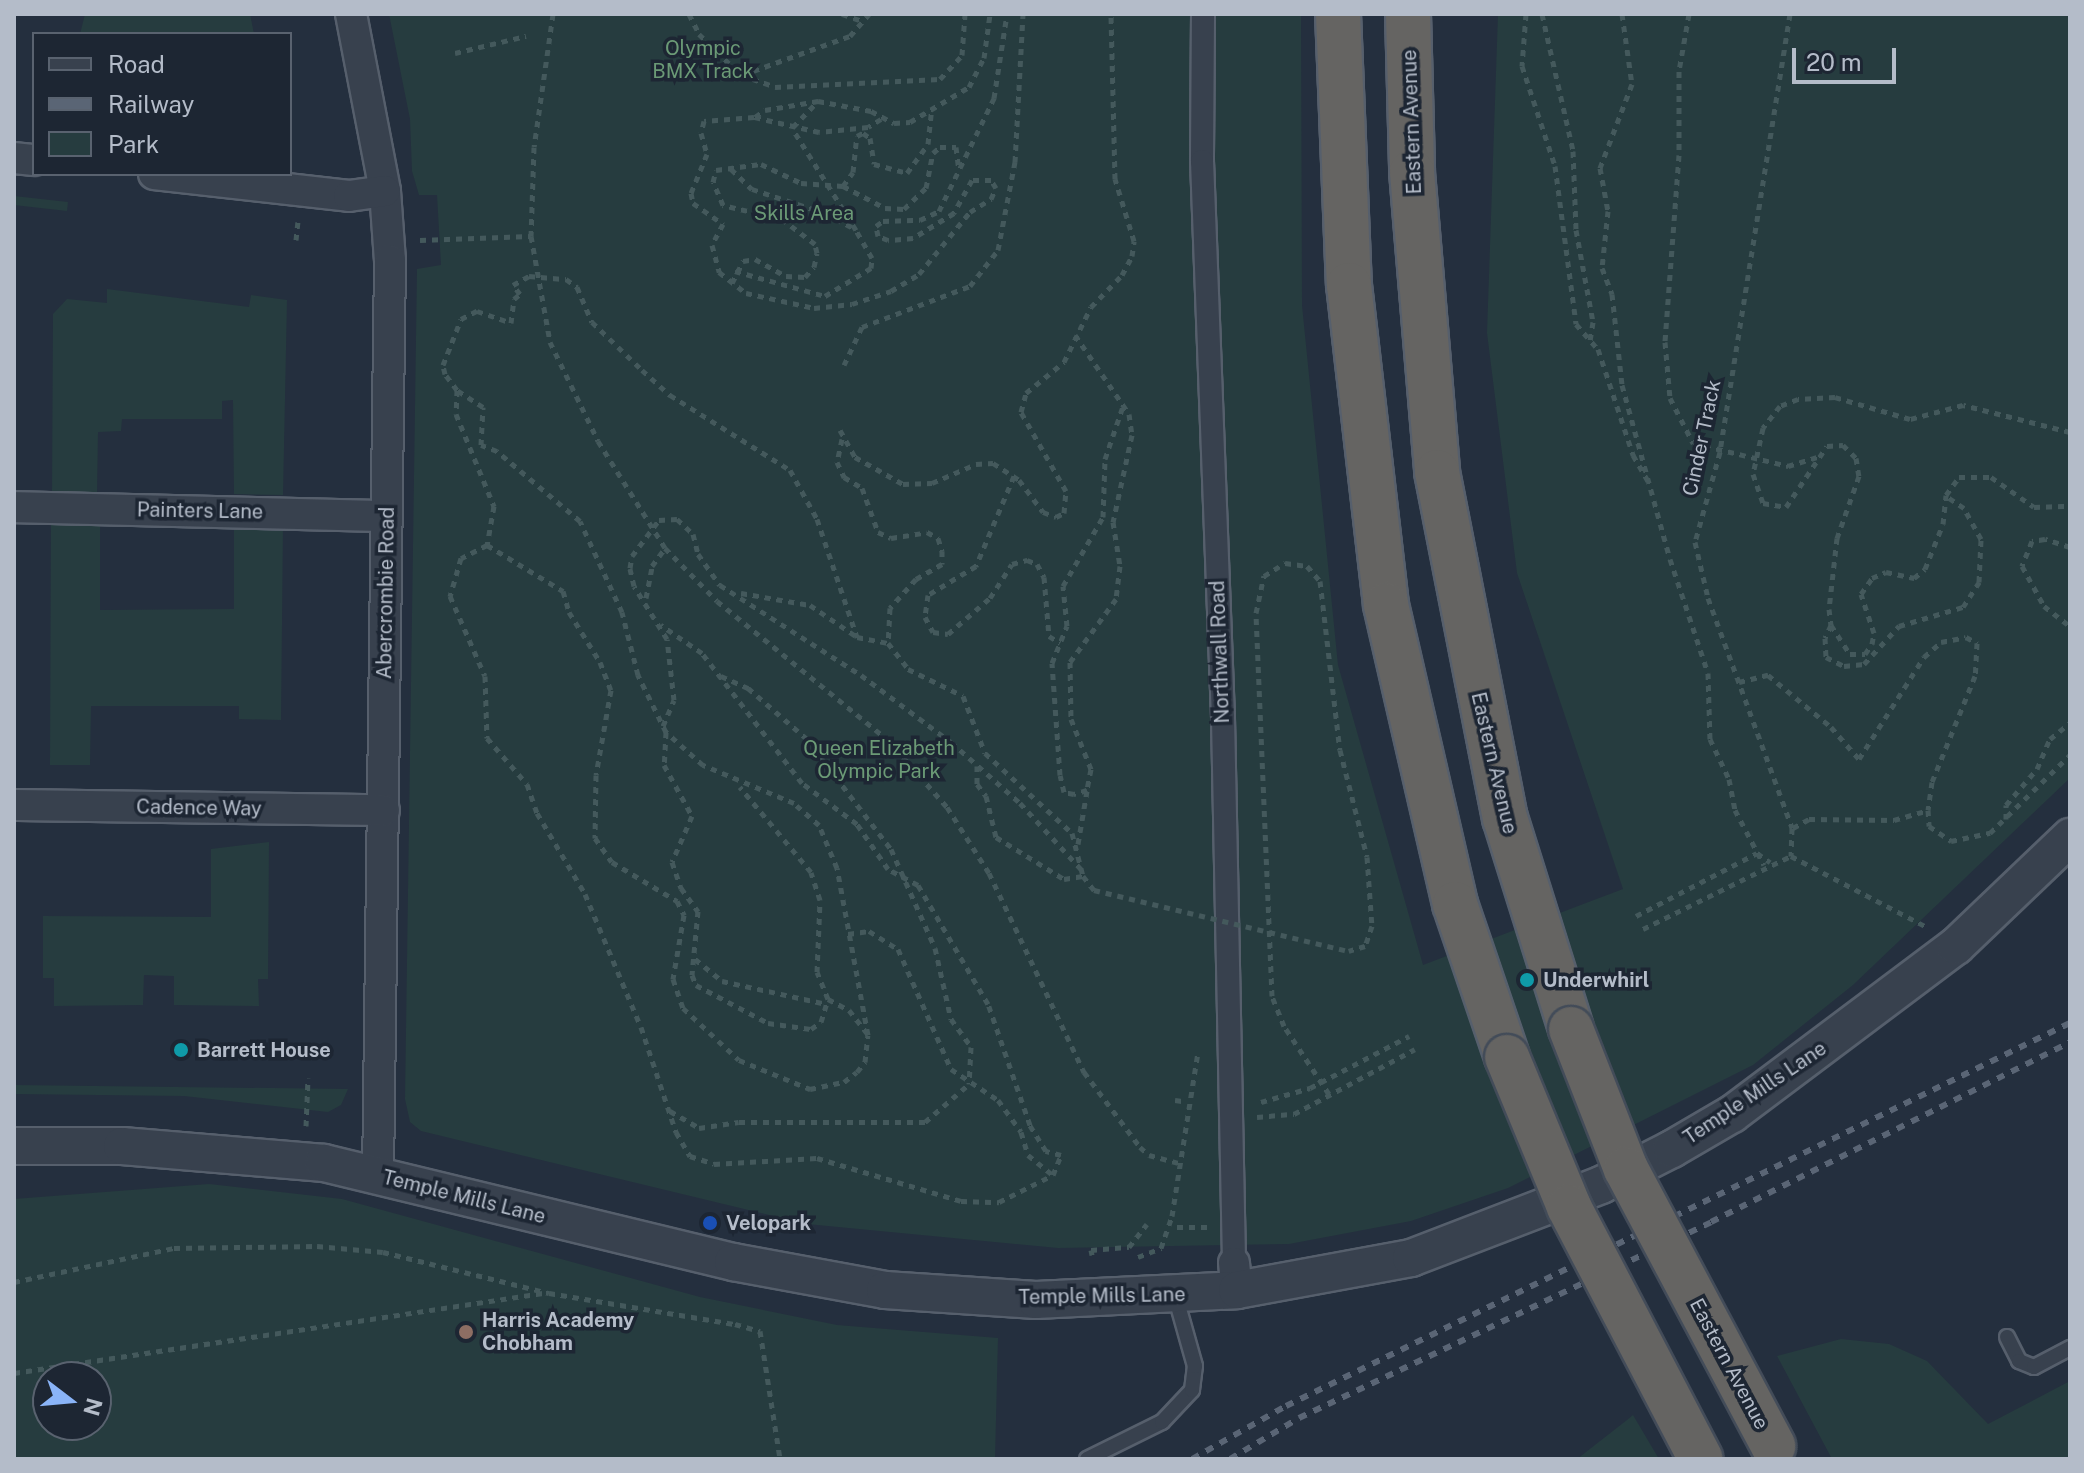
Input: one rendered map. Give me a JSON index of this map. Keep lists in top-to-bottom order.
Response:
{
  "streets": {
    "highway": ["Eastern Avenue"],
    "street": [
      "Painters Lane",
      "Abercrombie Road",
      "Northwall Road",
      "Cadence Way",
      "Temple Mills Lane"
    ],
    "path": ["Cinder Track"]
  },
  "crossings": [
    ["Painters Lane", "Abercrombie Road"],
    ["Abercrombie Road", "Cadence Way"],
    ["Abercrombie Road", "Temple Mills Lane"],
    ["Northwall Road", "Temple Mills Lane"]
  ],
  "parks": ["Olympic BMX Track", "Skills Area", "Queen Elizabeth Olympic Park"],
  "places": [
    "Underwhirl",
    "Barrett House",
    "Velopark",
    "Harris Academy Chobham"
  ],
  "legend": ["Road", "Railway", "Park"],
  "scale_bar": "20 m",
  "north": "right"
}
